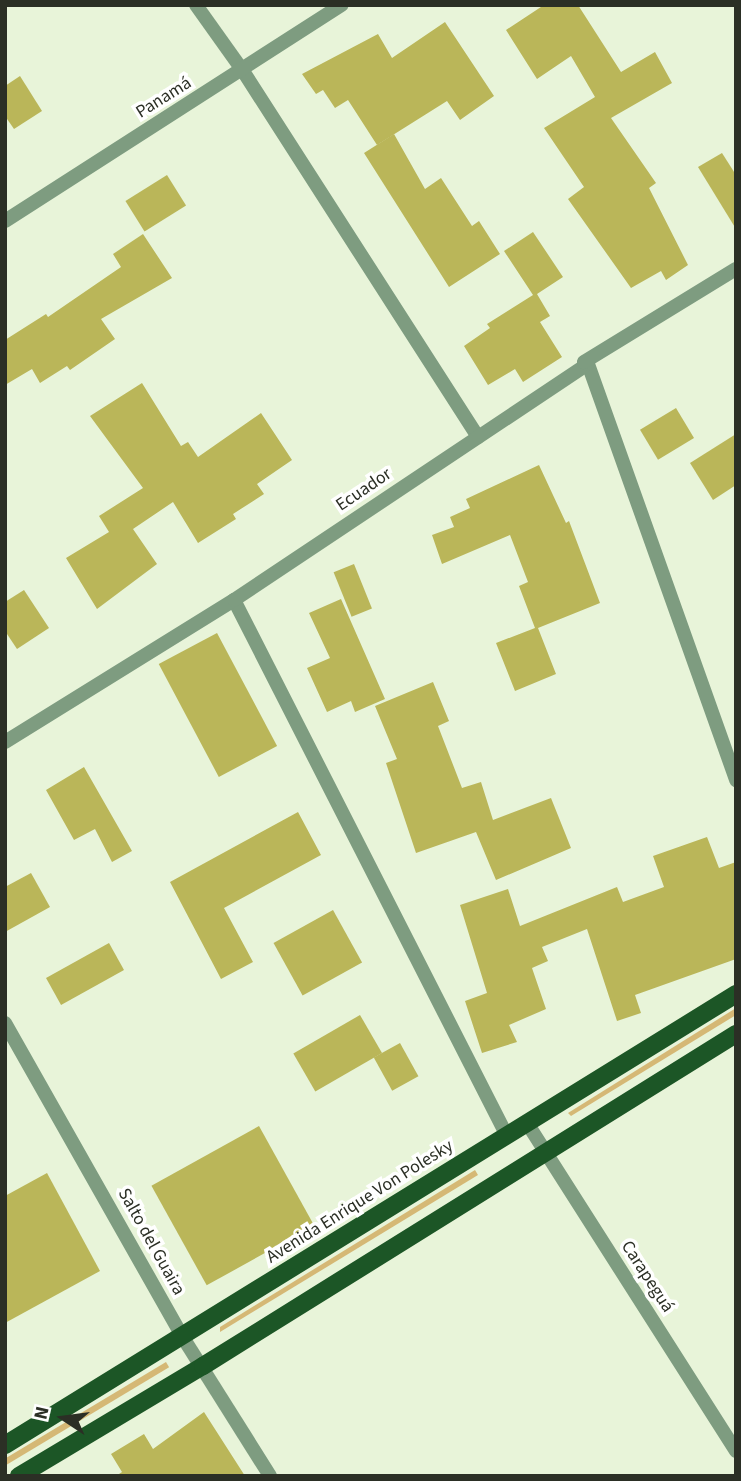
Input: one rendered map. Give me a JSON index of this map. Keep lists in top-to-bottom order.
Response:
{
  "streets": {
    "main road": ["Avenida Enrique Von Polesky"],
    "street": [
      "Panamá",
      "Ecuador",
      "Salto del Guaira",
      "Carapeguá"
    ]
  },
  "crossings": [
    ["Avenida Enrique Von Polesky", "Salto del Guaira"],
    ["Avenida Enrique Von Polesky", "Carapeguá"]
  ],
  "north": "left"
}
